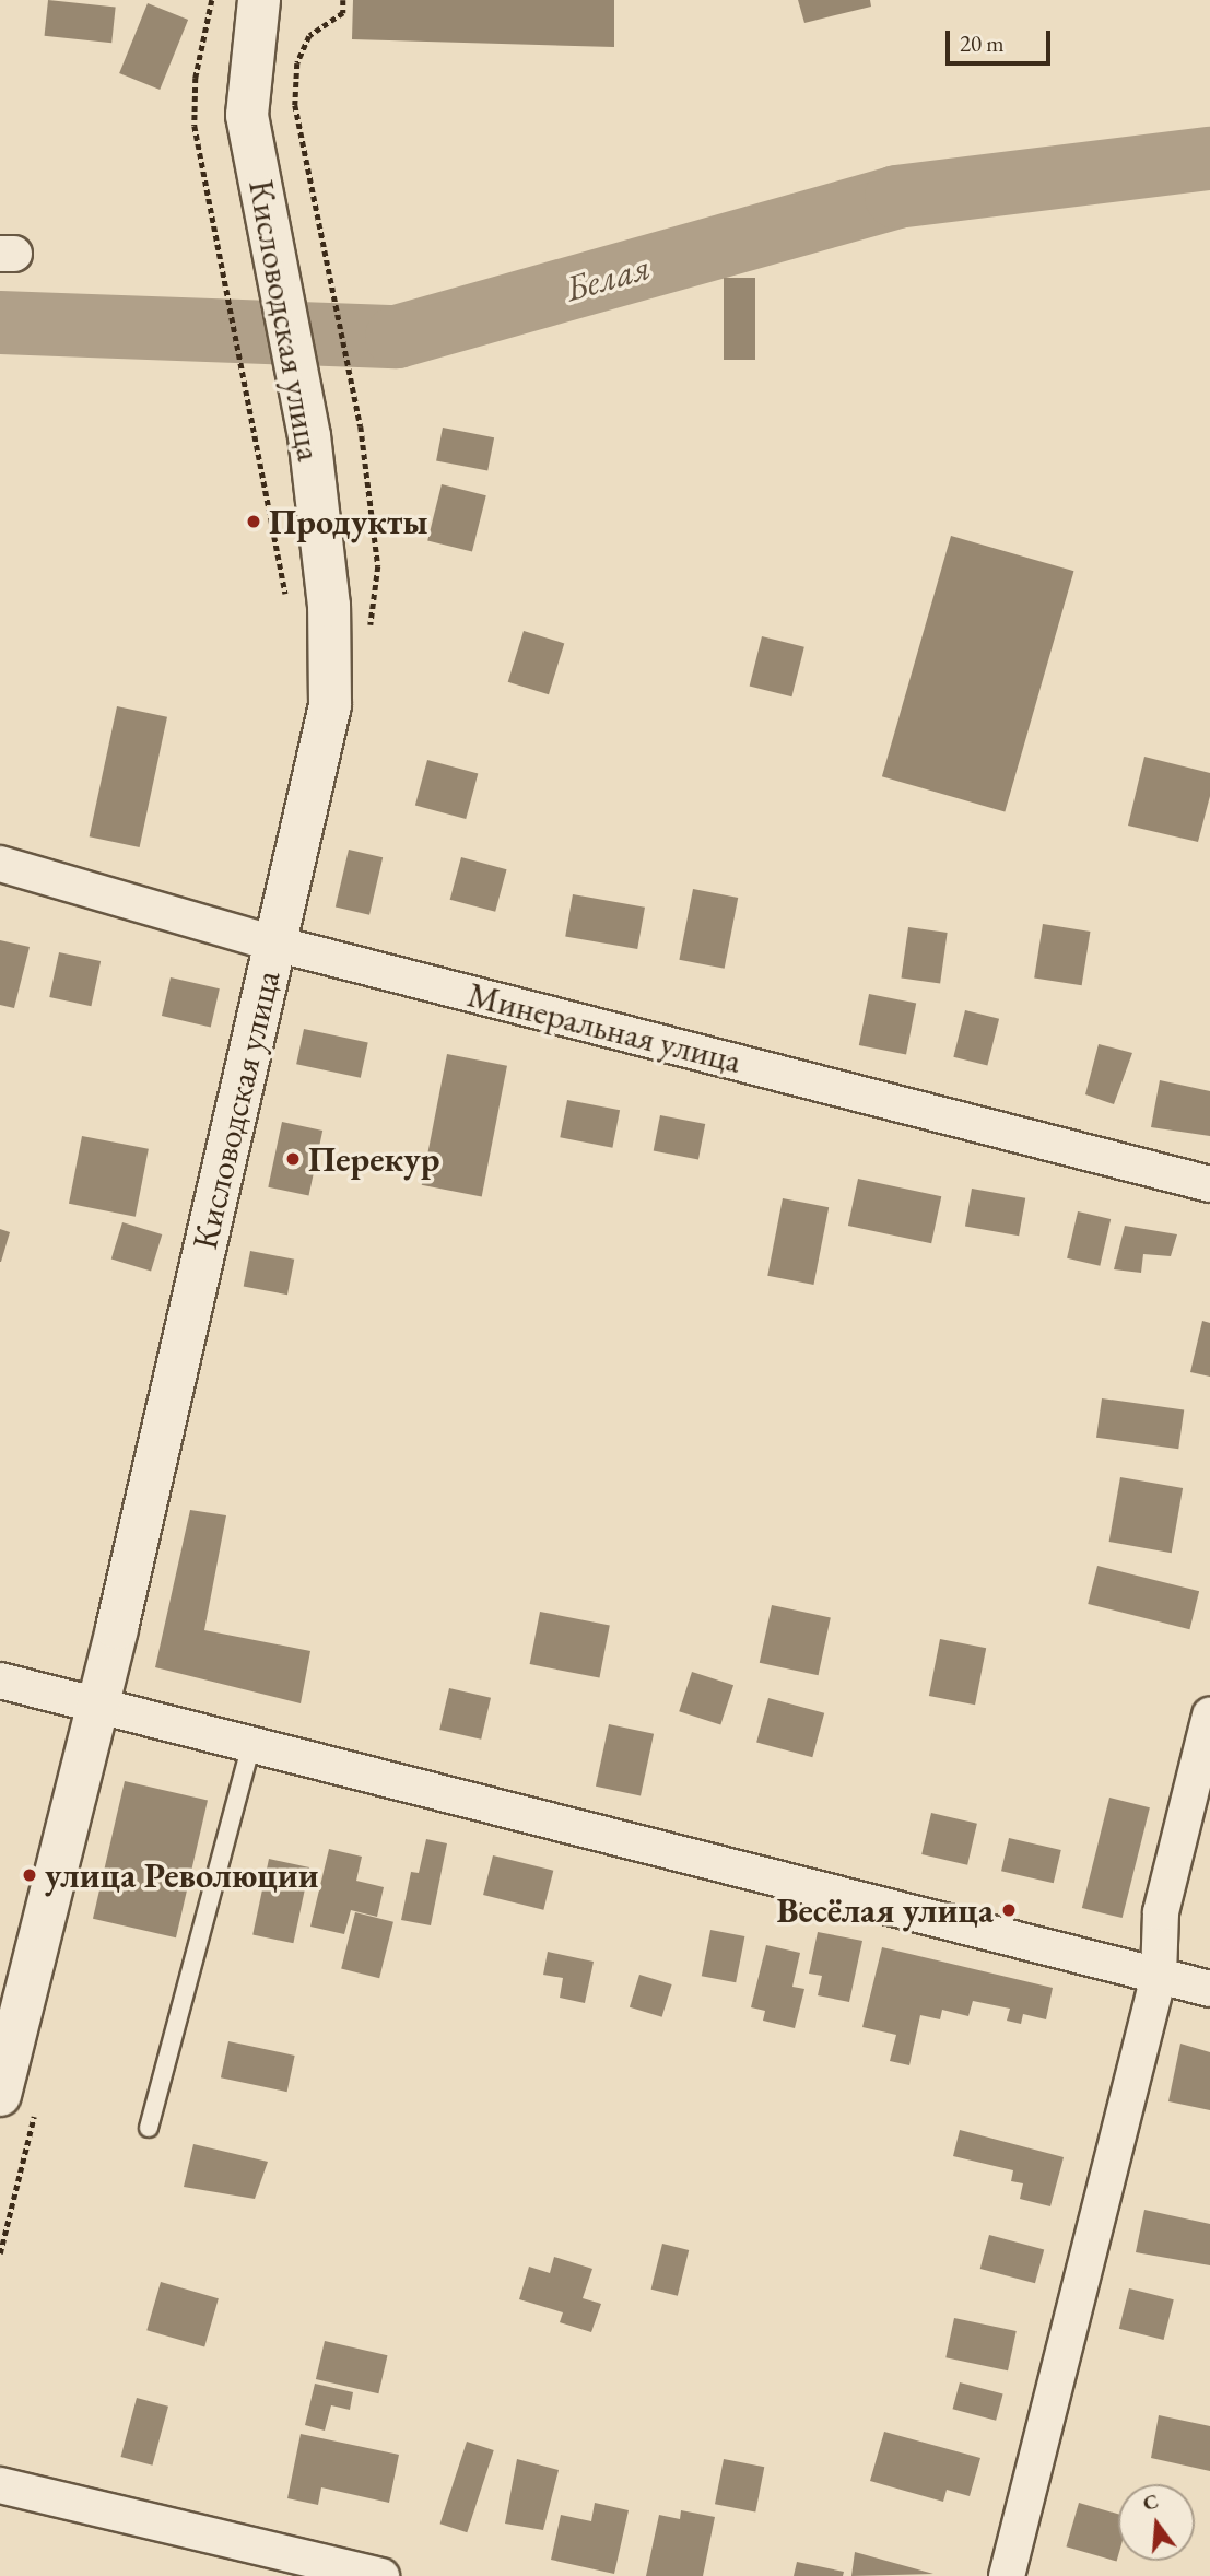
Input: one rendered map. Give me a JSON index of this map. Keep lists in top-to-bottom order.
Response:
{
  "streets": {
    "main road": ["Кисловодская улица"],
    "street": ["Минеральная улица"]
  },
  "crossings": [
    ["Кисловодская улица", "Минеральная улица"]
  ],
  "water": ["Белая"],
  "places": [
    "Продукты",
    "Перекур",
    "улица Революции",
    "Весёлая улица"
  ],
  "scale_bar": "20 m",
  "north": "top"
}
